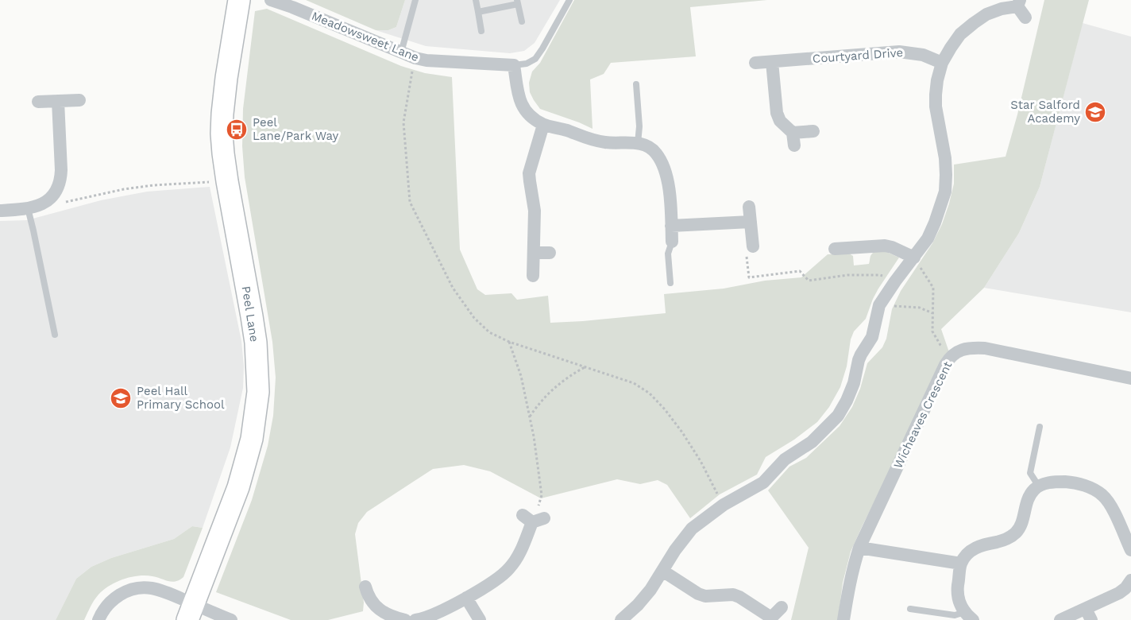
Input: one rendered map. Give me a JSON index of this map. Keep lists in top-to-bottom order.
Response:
{
  "streets": {
    "main road": ["Peel Lane"],
    "street": ["Meadowsweet Lane", "Courtyard Drive", "Wicheaves Crescent"]
  },
  "places": {
    "school or university": ["Star Salford Academy", "Peel Hall Primary School"],
    "bus stop": ["Peel Lane/Park Way"]
  }
}
